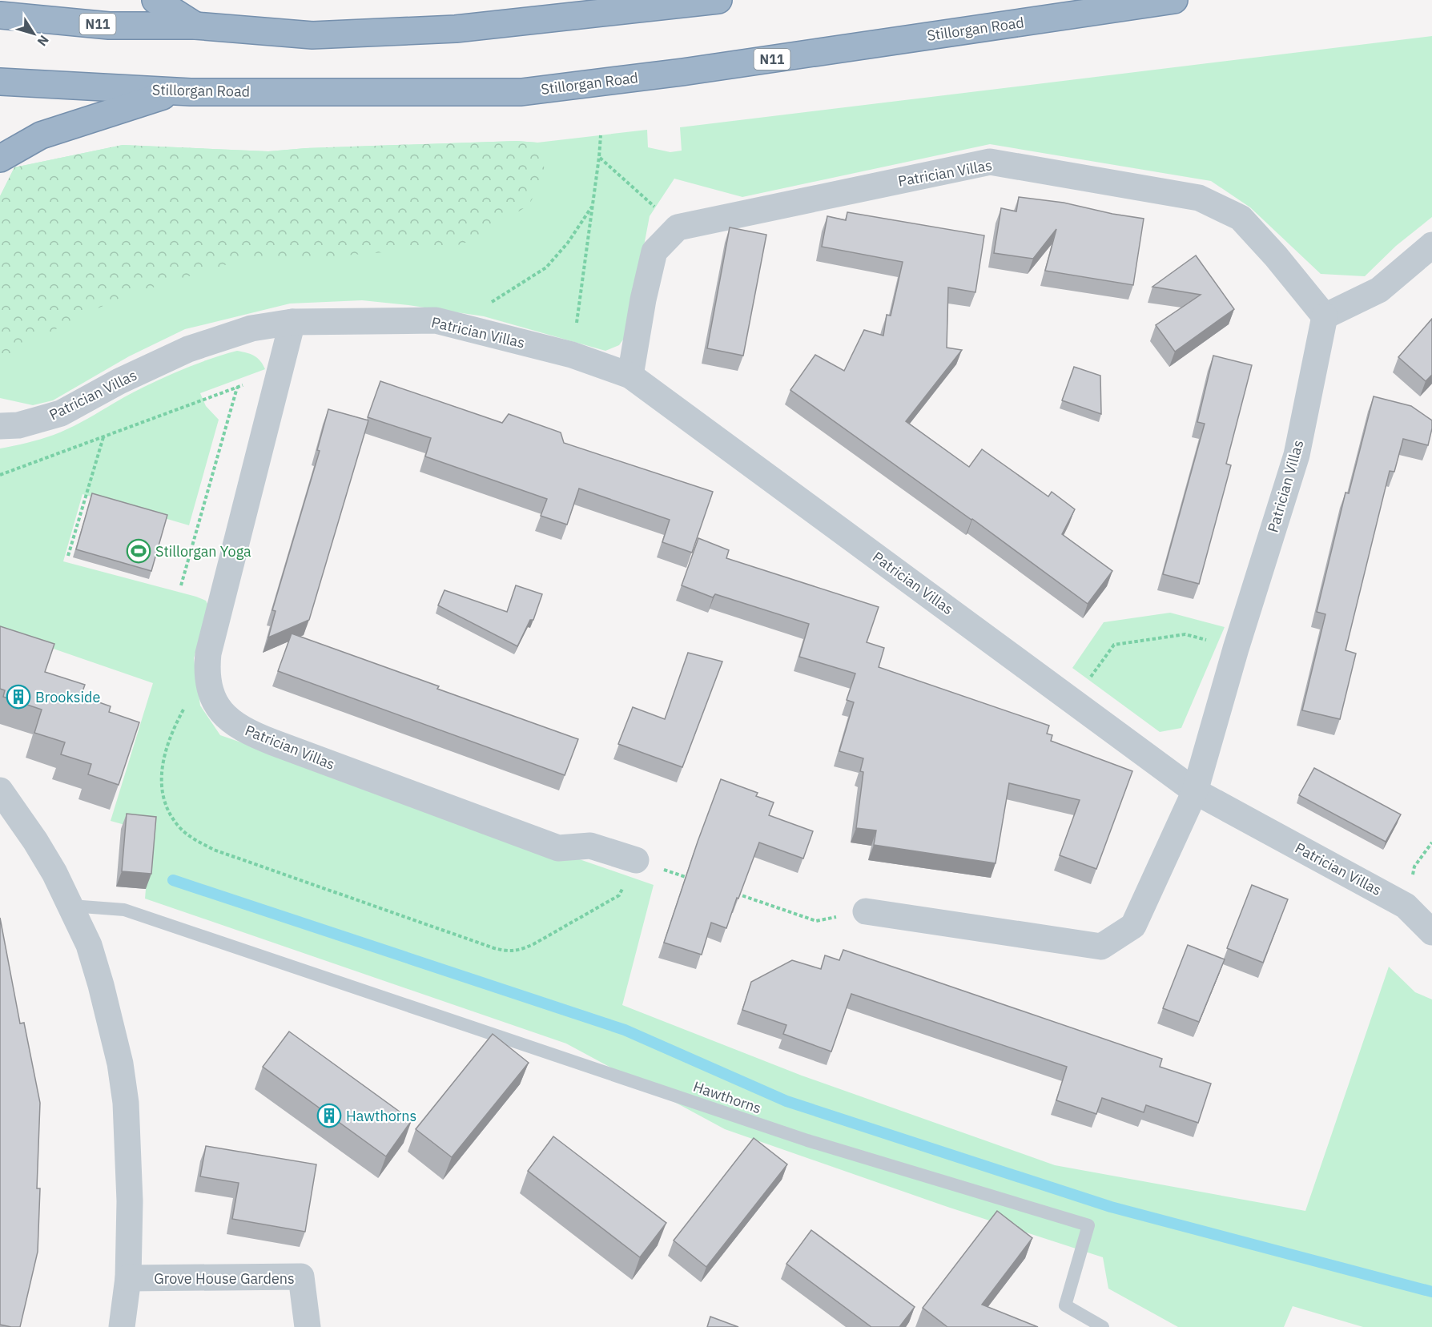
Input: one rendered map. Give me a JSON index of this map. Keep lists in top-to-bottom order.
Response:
{
  "streets": {
    "highway": ["N11", "Stillorgan Road"],
    "street": ["Patrician Villas", "Grove House Gardens"],
    "lane": ["Hawthorns"]
  },
  "places": {
    "sports": ["Stillorgan Yoga"],
    "building": ["Brookside", "Hawthorns"]
  },
  "north": "bottom right"
}
